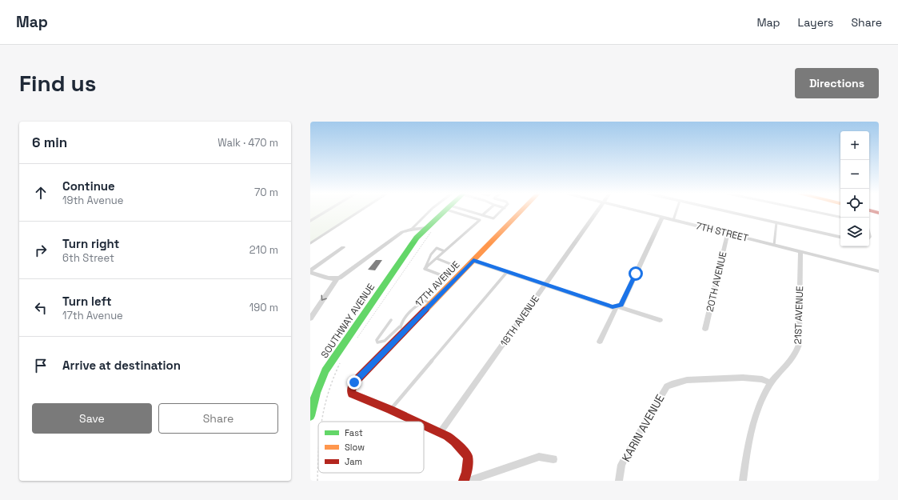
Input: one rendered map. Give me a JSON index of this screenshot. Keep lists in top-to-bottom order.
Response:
{
  "streets": {
    "street": [
      "7TH STREET",
      "20TH AVENUE",
      "17TH AVENUE",
      "21ST AVENUE",
      "SOUTHWAY AVENUE",
      "18TH AVENUE",
      "KARIN AVENUE"
    ]
  },
  "crossings": [
    ["7TH STREET", "20TH AVENUE"],
    ["7TH STREET", "21ST AVENUE"],
    ["21ST AVENUE", "KARIN AVENUE"]
  ],
  "legend": ["Fast", "Slow", "Jam"],
  "page": {
    "header": "Map",
    "nav": ["Map", "Layers", "Share"],
    "buttons": [
      "Directions",
      ["Save", "Share"]
    ],
    "title": "Find us",
    "heading": ["6 min", "Walk · 470 m"],
    "map_buttons": ["+", "−"],
    "list": [
      ["Continue", "19th Avenue", "70 m"],
      ["Turn right", "6th Street", "210 m"],
      ["Turn left", "17th Avenue", "190 m"],
      "Arrive at destination"
    ]
  }
}
